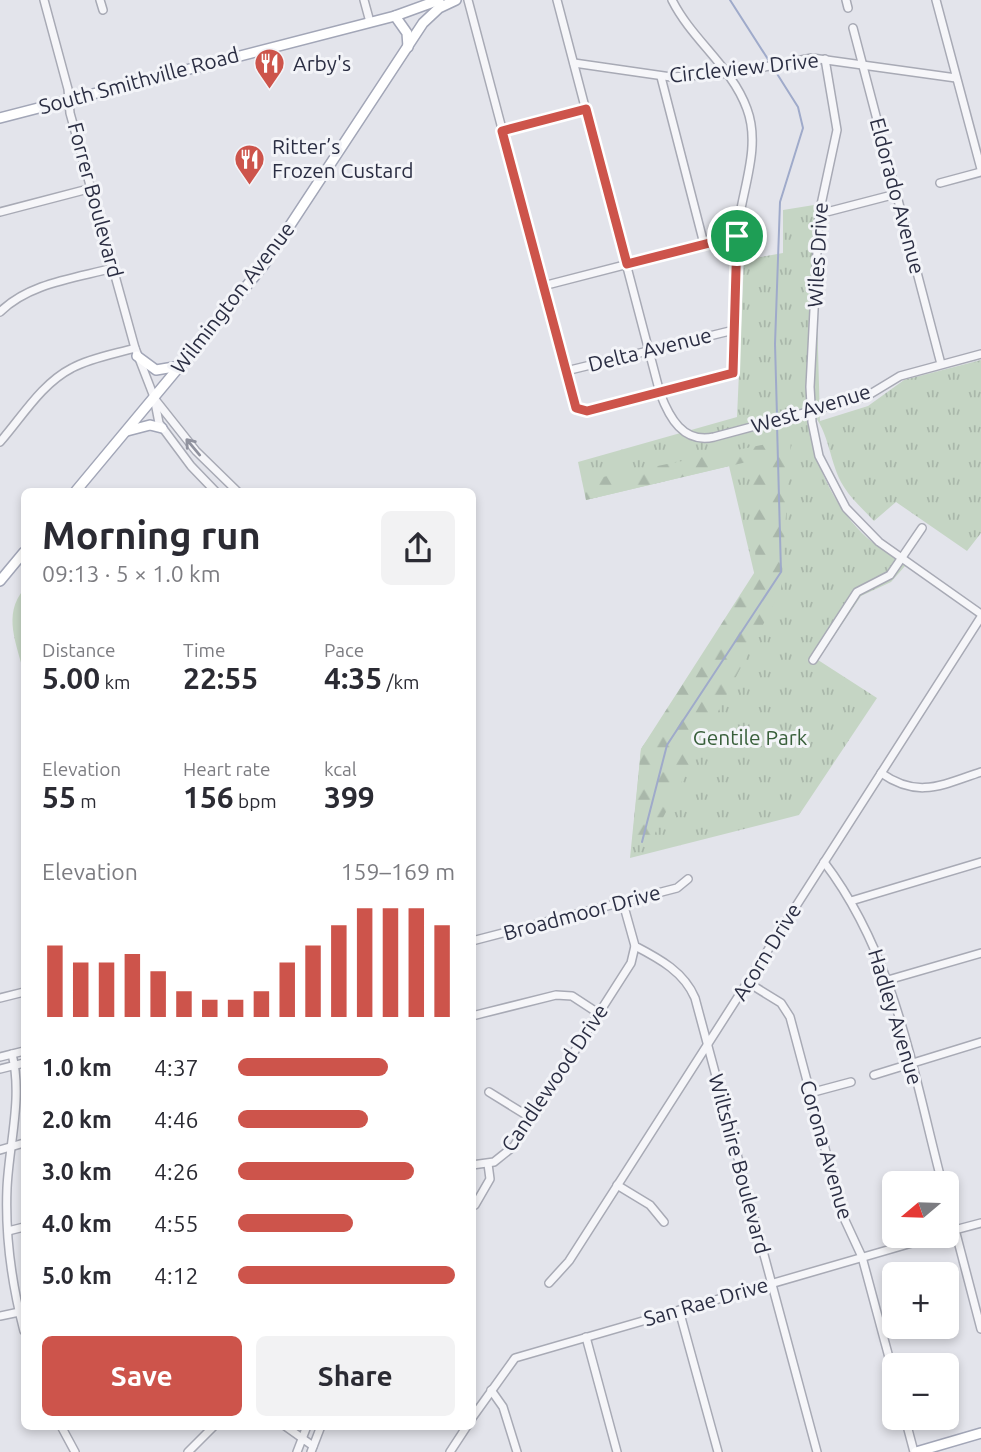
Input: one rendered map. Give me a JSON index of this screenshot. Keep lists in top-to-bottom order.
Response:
{
  "streets": {
    "main road": ["South Smithville Road", "Wilmington Avenue"],
    "street": [
      "Circleview Drive",
      "Eldorado Avenue",
      "Forrer Boulevard",
      "Wiles Drive",
      "Delta Avenue",
      "West Avenue",
      "Broadmoor Drive",
      "Acorn Drive",
      "Hadley Avenue",
      "Candlewood Drive",
      "Corona Avenue",
      "Wiltshire Boulevard",
      "San Rae Drive"
    ]
  },
  "crossings": [
    ["Circleview Drive", "Eldorado Avenue"],
    ["Circleview Drive", "Wiles Drive"],
    ["Circleview Drive", "West Avenue"],
    ["South Smithville Road", "Forrer Boulevard"],
    ["Eldorado Avenue", "West Avenue"],
    ["Forrer Boulevard", "Wilmington Avenue"],
    ["Wiles Drive", "West Avenue"],
    ["Wiles Drive", "Acorn Drive"],
    ["Delta Avenue", "West Avenue"],
    ["Acorn Drive", "Hadley Avenue"],
    ["Acorn Drive", "Corona Avenue"],
    ["Acorn Drive", "Wiltshire Boulevard"],
    ["Candlewood Drive", "Wiltshire Boulevard"],
    ["Corona Avenue", "San Rae Drive"],
    ["Wiltshire Boulevard", "San Rae Drive"]
  ],
  "parks": ["Gentile Park"],
  "places": {
    "restaurant": ["Arby's", "Ritter’s Frozen Custard"]
  },
  "north": "left",
  "page": {
    "heading": ["Morning run", "09:13 · 5 × 1.0 km"],
    "stats": [
      ["Distance", "5.00 km"],
      ["Time", "22:55"],
      ["Pace", "4:35 /km"],
      ["Elevation", "55 m"],
      ["Heart rate", "156 bpm"],
      ["kcal", "399"]
    ],
    "chart": ["Elevation", "159–169 m"],
    "list": [
      {
        "name": "1.0 km",
        "note": "4:37"
      },
      {
        "name": "2.0 km",
        "note": "4:46"
      },
      {
        "name": "3.0 km",
        "note": "4:26"
      },
      {
        "name": "4.0 km",
        "note": "4:55"
      },
      {
        "name": "5.0 km",
        "note": "4:12"
      }
    ],
    "map_buttons": ["+", "−"],
    "buttons": ["Save", "Share"]
  }
}
